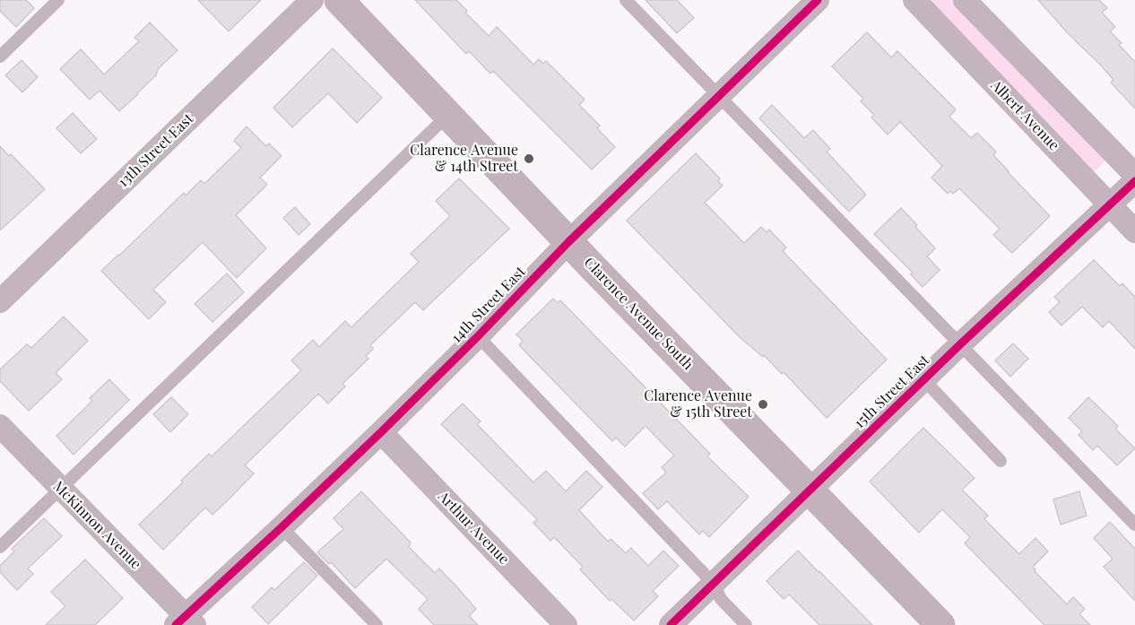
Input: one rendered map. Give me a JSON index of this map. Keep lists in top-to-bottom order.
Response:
{
  "streets": {
    "main road": ["Clarence Avenue South"],
    "street": [
      "Albert Avenue",
      "13th Street East",
      "14th Street East",
      "15th Street East",
      "McKinnon Avenue",
      "Arthur Avenue"
    ]
  },
  "crossings": [
    ["Albert Avenue", "15th Street East"],
    ["14th Street East", "Clarence Avenue South"],
    ["14th Street East", "McKinnon Avenue"],
    ["14th Street East", "Arthur Avenue"],
    ["Clarence Avenue South", "15th Street East"]
  ],
  "places": ["Clarence Avenue & 14th Street", "Clarence Avenue & 15th Street"]
}
